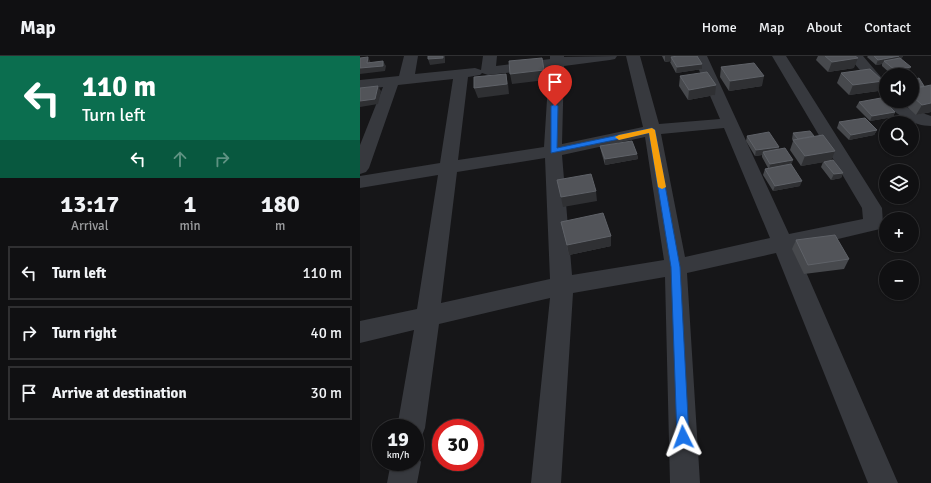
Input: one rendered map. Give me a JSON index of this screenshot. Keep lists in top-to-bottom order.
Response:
{
  "page": {
    "header": "Map",
    "nav": [
      "Home",
      "Map",
      "About",
      "Contact"
    ],
    "turn": ["110 m", "Turn left"],
    "map_buttons": ["+", "−"],
    "eta": [
      "13:17",
      "Arrival",
      "1",
      "min",
      "180",
      "m"
    ],
    "list": [
      {
        "name": "Turn left",
        "value": "110 m"
      },
      {
        "name": "Turn right",
        "value": "40 m"
      },
      {
        "name": "Arrive at destination",
        "value": "30 m"
      }
    ],
    "speed": "19 km/h",
    "limit": "30"
  }
}
